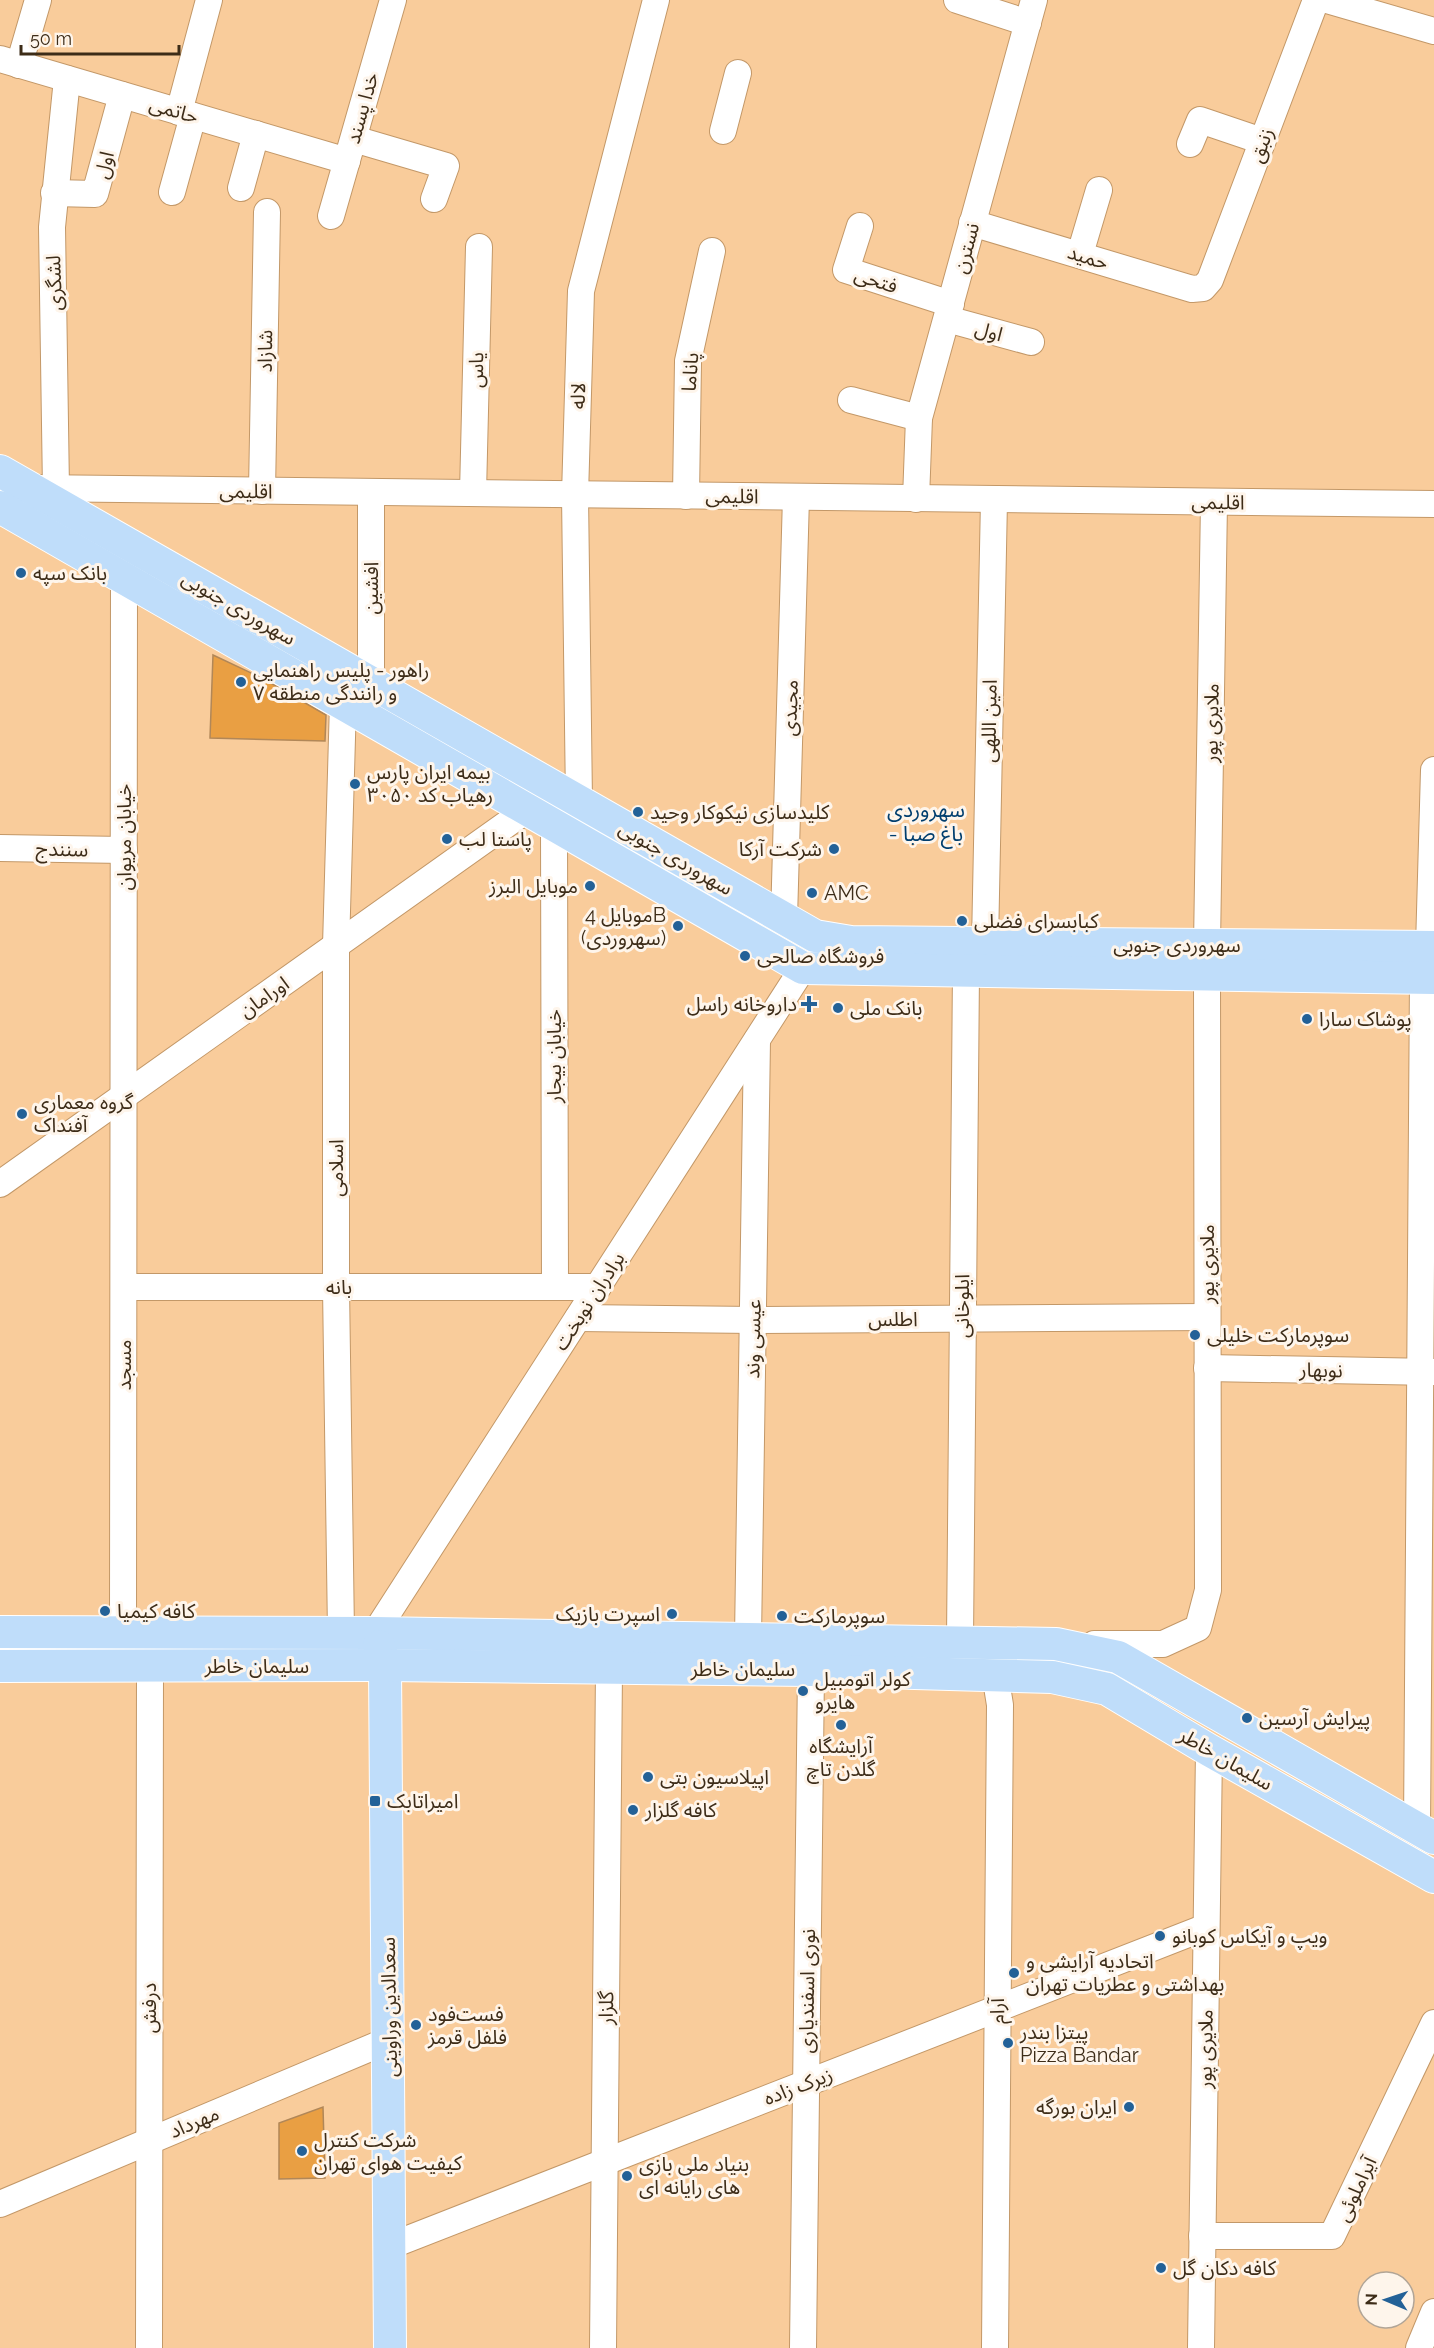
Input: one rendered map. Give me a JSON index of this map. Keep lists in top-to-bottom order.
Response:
{
  "streets": {
    "main road": ["سهروردی جنوبی", "سلیمان خاطر", "سعدالدین وراوینی"],
    "street": [
      "خدا پسند",
      "حاتمی",
      "زنبق",
      "اول",
      "نسترن",
      "حمید",
      "فتحی",
      "لشگری",
      "شازاد",
      "یاس",
      "پاناما",
      "لاله",
      "اقلیمی",
      "افشین",
      "مجیدی",
      "امین اللهی",
      "ملایری پور",
      "خیابان مریوان",
      "سنندج",
      "اورامان",
      "خیابان بیجار",
      "اسلامی",
      "بانه",
      "برادران نوبخت",
      "ایلوخانی",
      "اطلس",
      "عیسی وند",
      "مسجد",
      "نوبهار",
      "نوری اسفندیاری",
      "درفش",
      "گلزار",
      "آرام",
      "زیرک زاده",
      "مهرداد",
      "آیراملوئی"
    ]
  },
  "crossings": [
    ["خدا پسند", "حاتمی"],
    ["حاتمی", "اول"],
    ["حاتمی", "لشگری"],
    ["زنبق", "حمید"],
    ["اول", "نسترن"],
    ["اول", "فتحی"],
    ["اول", "لشگری"],
    ["نسترن", "حمید"],
    ["نسترن", "فتحی"],
    ["نسترن", "اقلیمی"],
    ["لشگری", "اقلیمی"],
    ["لشگری", "سهروردی جنوبی"],
    ["شازاد", "اقلیمی"],
    ["یاس", "اقلیمی"],
    ["پاناما", "اقلیمی"],
    ["لاله", "اقلیمی"],
    ["لاله", "سهروردی جنوبی"],
    ["اقلیمی", "افشین"],
    ["اقلیمی", "سهروردی جنوبی"],
    ["اقلیمی", "مجیدی"],
    ["اقلیمی", "امین اللهی"],
    ["اقلیمی", "ملایری پور"],
    ["افشین", "سهروردی جنوبی"],
    ["سهروردی جنوبی", "مجیدی"],
    ["سهروردی جنوبی", "امین اللهی"],
    ["سهروردی جنوبی", "ملایری پور"],
    ["سهروردی جنوبی", "خیابان مریوان"],
    ["سهروردی جنوبی", "اورامان"],
    ["سهروردی جنوبی", "خیابان بیجار"],
    ["سهروردی جنوبی", "اسلامی"],
    ["سهروردی جنوبی", "برادران نوبخت"],
    ["سهروردی جنوبی", "ایلوخانی"],
    ["ملایری پور", "اطلس"],
    ["ملایری پور", "نوبهار"],
    ["ملایری پور", "سلیمان خاطر"],
    ["ملایری پور", "زیرک زاده"],
    ["ملایری پور", "آیراملوئی"],
    ["خیابان مریوان", "سنندج"],
    ["خیابان مریوان", "اورامان"],
    ["خیابان مریوان", "مسجد"],
    ["اورامان", "خیابان بیجار"],
    ["اورامان", "اسلامی"],
    ["اورامان", "مسجد"],
    ["خیابان بیجار", "بانه"],
    ["اسلامی", "بانه"],
    ["اسلامی", "سلیمان خاطر"],
    ["بانه", "برادران نوبخت"],
    ["بانه", "مسجد"],
    ["برادران نوبخت", "اطلس"],
    ["برادران نوبخت", "عیسی وند"],
    ["برادران نوبخت", "سلیمان خاطر"],
    ["برادران نوبخت", "سعدالدین وراوینی"],
    ["ایلوخانی", "اطلس"],
    ["ایلوخانی", "سلیمان خاطر"],
    ["اطلس", "عیسی وند"],
    ["عیسی وند", "سلیمان خاطر"],
    ["مسجد", "سلیمان خاطر"],
    ["سلیمان خاطر", "نوری اسفندیاری"],
    ["سلیمان خاطر", "سعدالدین وراوینی"],
    ["سلیمان خاطر", "درفش"],
    ["سلیمان خاطر", "گلزار"],
    ["سلیمان خاطر", "آرام"],
    ["نوری اسفندیاری", "زیرک زاده"],
    ["سعدالدین وراوینی", "زیرک زاده"],
    ["سعدالدین وراوینی", "مهرداد"],
    ["درفش", "مهرداد"],
    ["گلزار", "زیرک زاده"],
    ["آرام", "زیرک زاده"]
  ],
  "districts": ["سهروردی - باغ صبا"],
  "places": {
    "other": [
      "بانک سپه",
      "راهور - پلیس راهنمایی و رانندگی منطقه ۷",
      "بیمه ایران پارس رهیاب کد ۳۰۵۰",
      "کلیدسازی نیکوکار وحید",
      "پاستا لب",
      "شرکت آرکا",
      "موبایل البرز",
      "AMC",
      "کبابسرای فضلی",
      "موبایل 4B (سهروردی)",
      "فروشگاه صالحی",
      "بانک ملی",
      "پوشاک سارا",
      "گروه معماری آفنداک",
      "سوپرمارکت خلیلی",
      "کافه کیمیا",
      "اسپرت بازیک",
      "سوپرمارکت",
      "کولر اتومبیل هایرو",
      "پیرایش آرسین",
      "آرایشگاه گلدن تاچ",
      "اپیلاسیون بتی",
      "کافه گلزار",
      "ویپ و آیکاس کوبانو",
      "اتحادیه آرایشی و بهداشتی و عطریات تهران",
      "فست‌فود فلفل قرمز",
      "پیتزا بندر Pizza Bandar",
      "ایران بورگه",
      "شرکت کنترل کیفیت هوای تهران",
      "بنیاد ملی بازی های رایانه ای",
      "کافه دکان گل"
    ],
    "health": ["داروخانه راسل"],
    "transit": ["امیراتابک"]
  },
  "scale_bar": "50 m",
  "north": "left"
}
